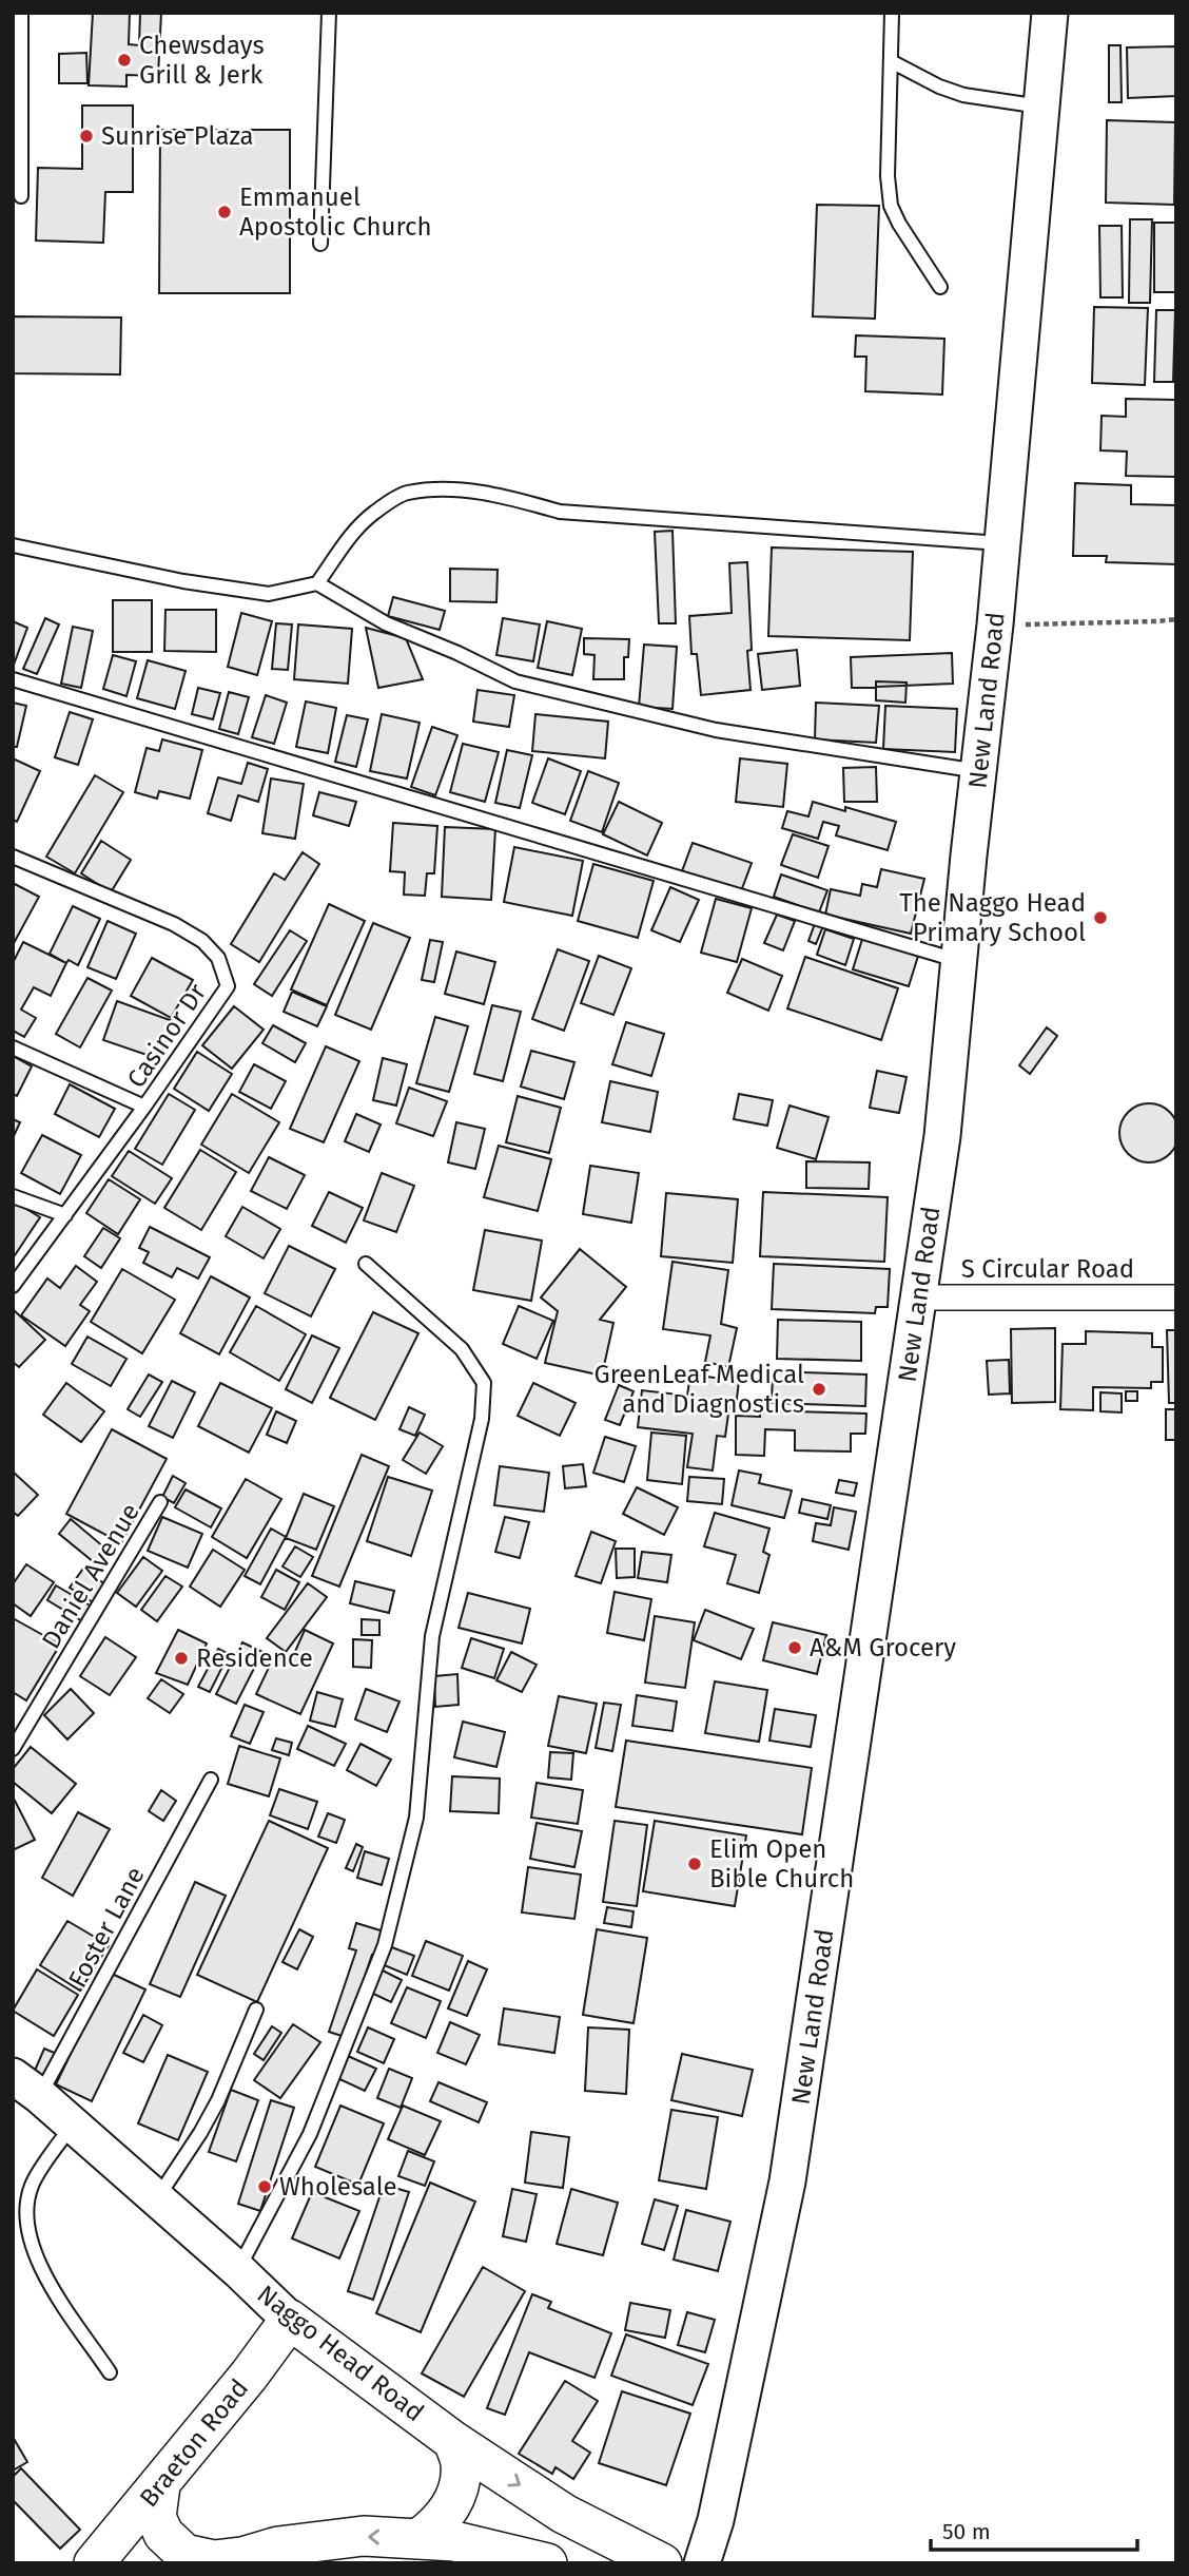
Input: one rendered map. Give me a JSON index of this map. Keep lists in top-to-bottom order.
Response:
{
  "streets": {
    "main road": ["Naggo Head Road", "Braeton Road"],
    "street": ["New Land Road", "S Circular Road"],
    "lane": ["Casinor Dr", "Daniel Avenue", "Foster Lane"]
  },
  "crossings": [
    ["New Land Road", "S Circular Road"],
    ["Foster Lane", "Naggo Head Road"],
    ["Naggo Head Road", "Braeton Road"]
  ],
  "places": [
    "Chewsdays Grill & Jerk",
    "Sunrise Plaza",
    "Emmanuel Apostolic Church",
    "The Naggo Head Primary School",
    "GreenLeaf Medical and Diagnostics",
    "A&M Grocery",
    "Residence",
    "Elim Open Bible Church",
    "Wholesale"
  ],
  "scale_bar": "50 m"
}
